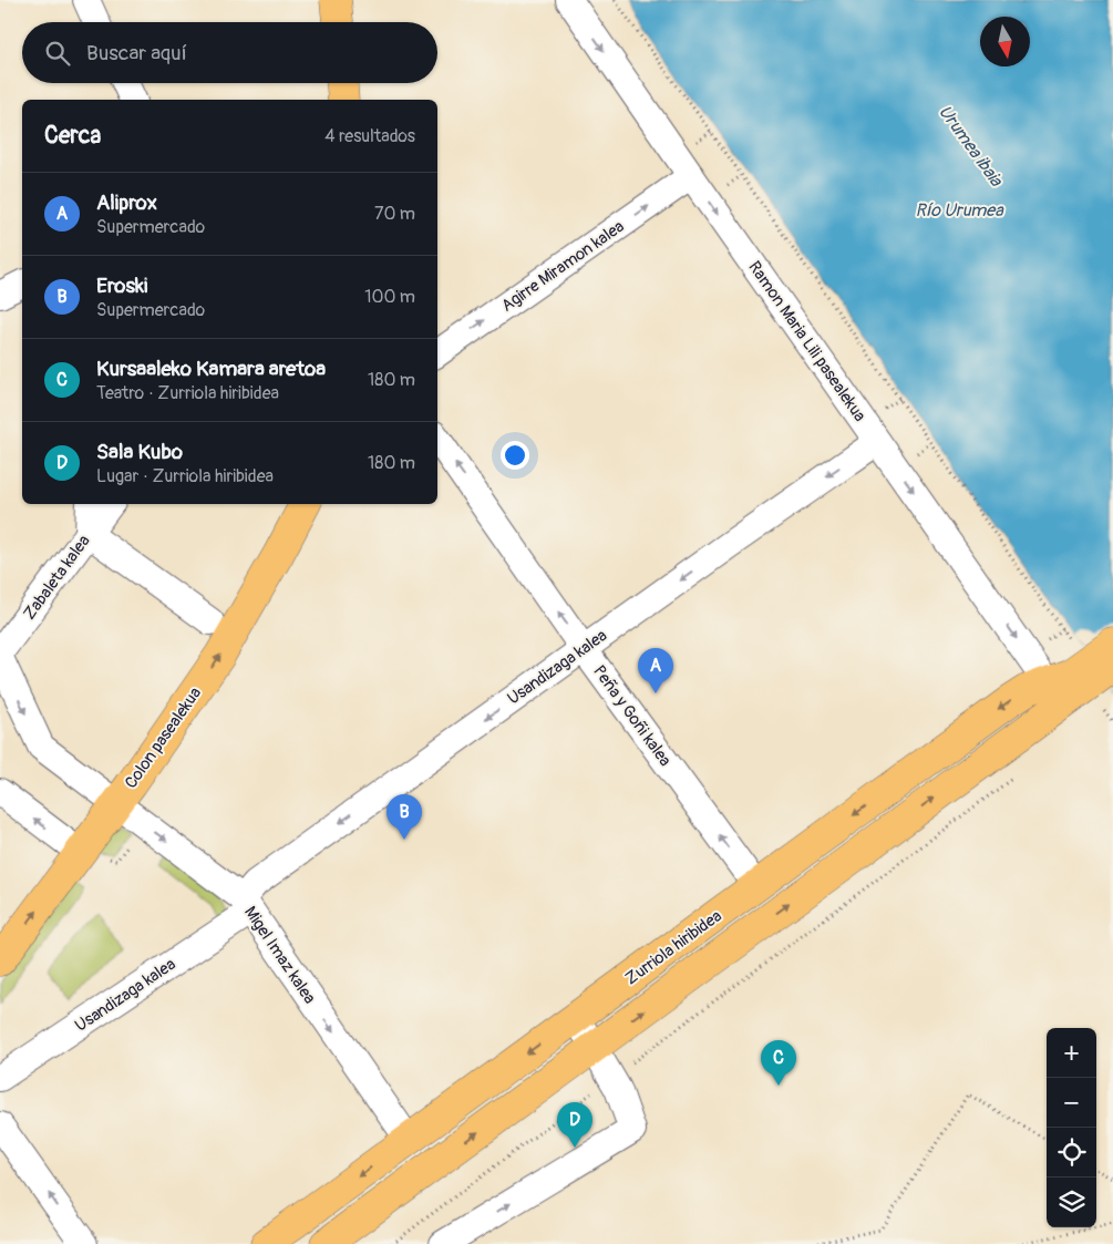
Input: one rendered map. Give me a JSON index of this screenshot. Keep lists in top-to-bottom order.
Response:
{
  "streets": {
    "main road": ["Colon pasealekua", "Zurriola hiribidea"],
    "street": [
      "Agirre Miramon kalea",
      "Ramon Maria Lili pasealekua",
      "Zabaleta kalea",
      "Usandizaga kalea",
      "Peña y Goñi kalea",
      "Migel Imaz kalea"
    ]
  },
  "crossings": [
    ["Agirre Miramon kalea", "Ramon Maria Lili pasealekua"],
    ["Ramon Maria Lili pasealekua", "Usandizaga kalea"],
    ["Ramon Maria Lili pasealekua", "Zurriola hiribidea"],
    ["Usandizaga kalea", "Peña y Goñi kalea"],
    ["Usandizaga kalea", "Migel Imaz kalea"],
    ["Peña y Goñi kalea", "Zurriola hiribidea"],
    ["Colon pasealekua", "Migel Imaz kalea"],
    ["Zurriola hiribidea", "Migel Imaz kalea"]
  ],
  "one_way": [
    "Agirre Miramon kalea",
    "Ramon Maria Lili pasealekua",
    "Usandizaga kalea",
    "Peña y Goñi kalea",
    "Colon pasealekua",
    "Migel Imaz kalea"
  ],
  "water": ["Urumea ibaia", "Río Urumea"],
  "north": "bottom",
  "page": {
    "search": "Buscar aquí",
    "heading": ["Cerca", "4 resultados"],
    "list": [
      {
        "mark": "A",
        "name": "Aliprox",
        "note": "Supermercado",
        "value": "70 m"
      },
      {
        "mark": "B",
        "name": "Eroski",
        "note": "Supermercado",
        "value": "100 m"
      },
      {
        "mark": "C",
        "name": "Kursaaleko Kamara aretoa",
        "note": "Teatro · Zurriola hiribidea",
        "value": "180 m"
      },
      {
        "mark": "D",
        "name": "Sala Kubo",
        "note": "Lugar · Zurriola hiribidea",
        "value": "180 m"
      }
    ],
    "pins": [
      "A",
      "B",
      "C",
      "D"
    ],
    "map_buttons": ["+", "−"]
  }
}
